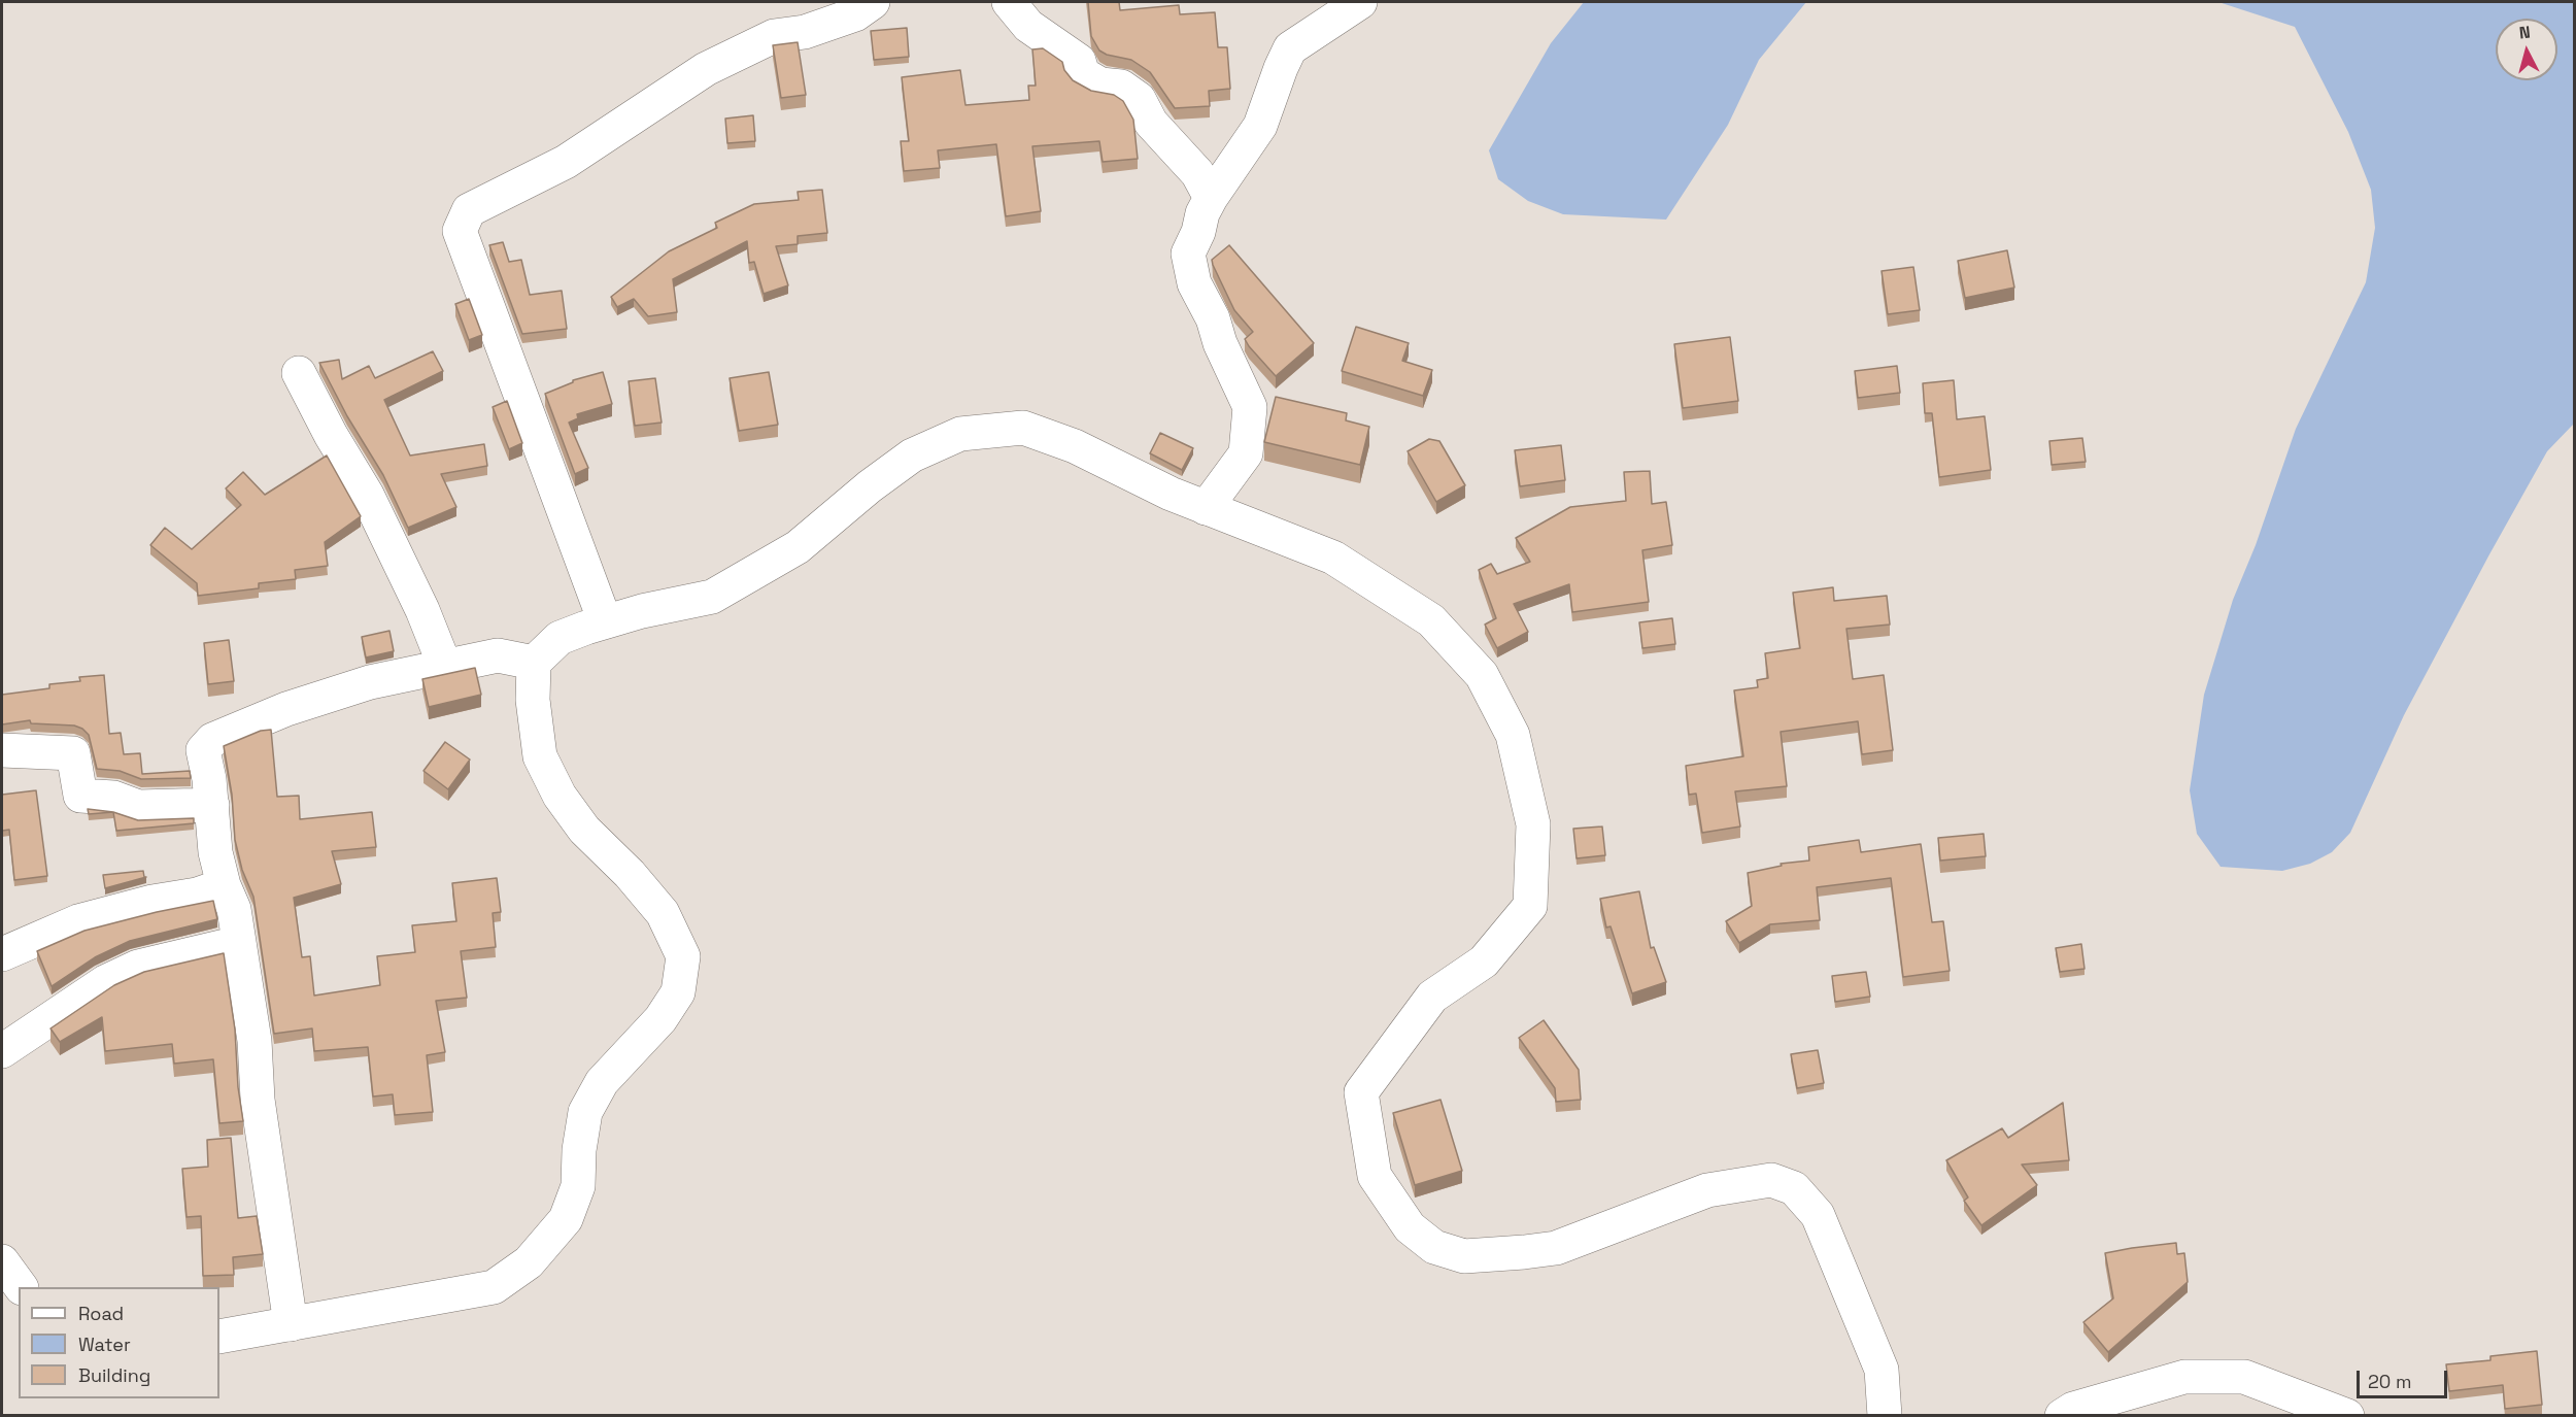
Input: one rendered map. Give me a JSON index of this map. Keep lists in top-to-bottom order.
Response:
{
  "legend": ["Road", "Water", "Building"],
  "scale_bar": "20 m",
  "north": "top"
}
